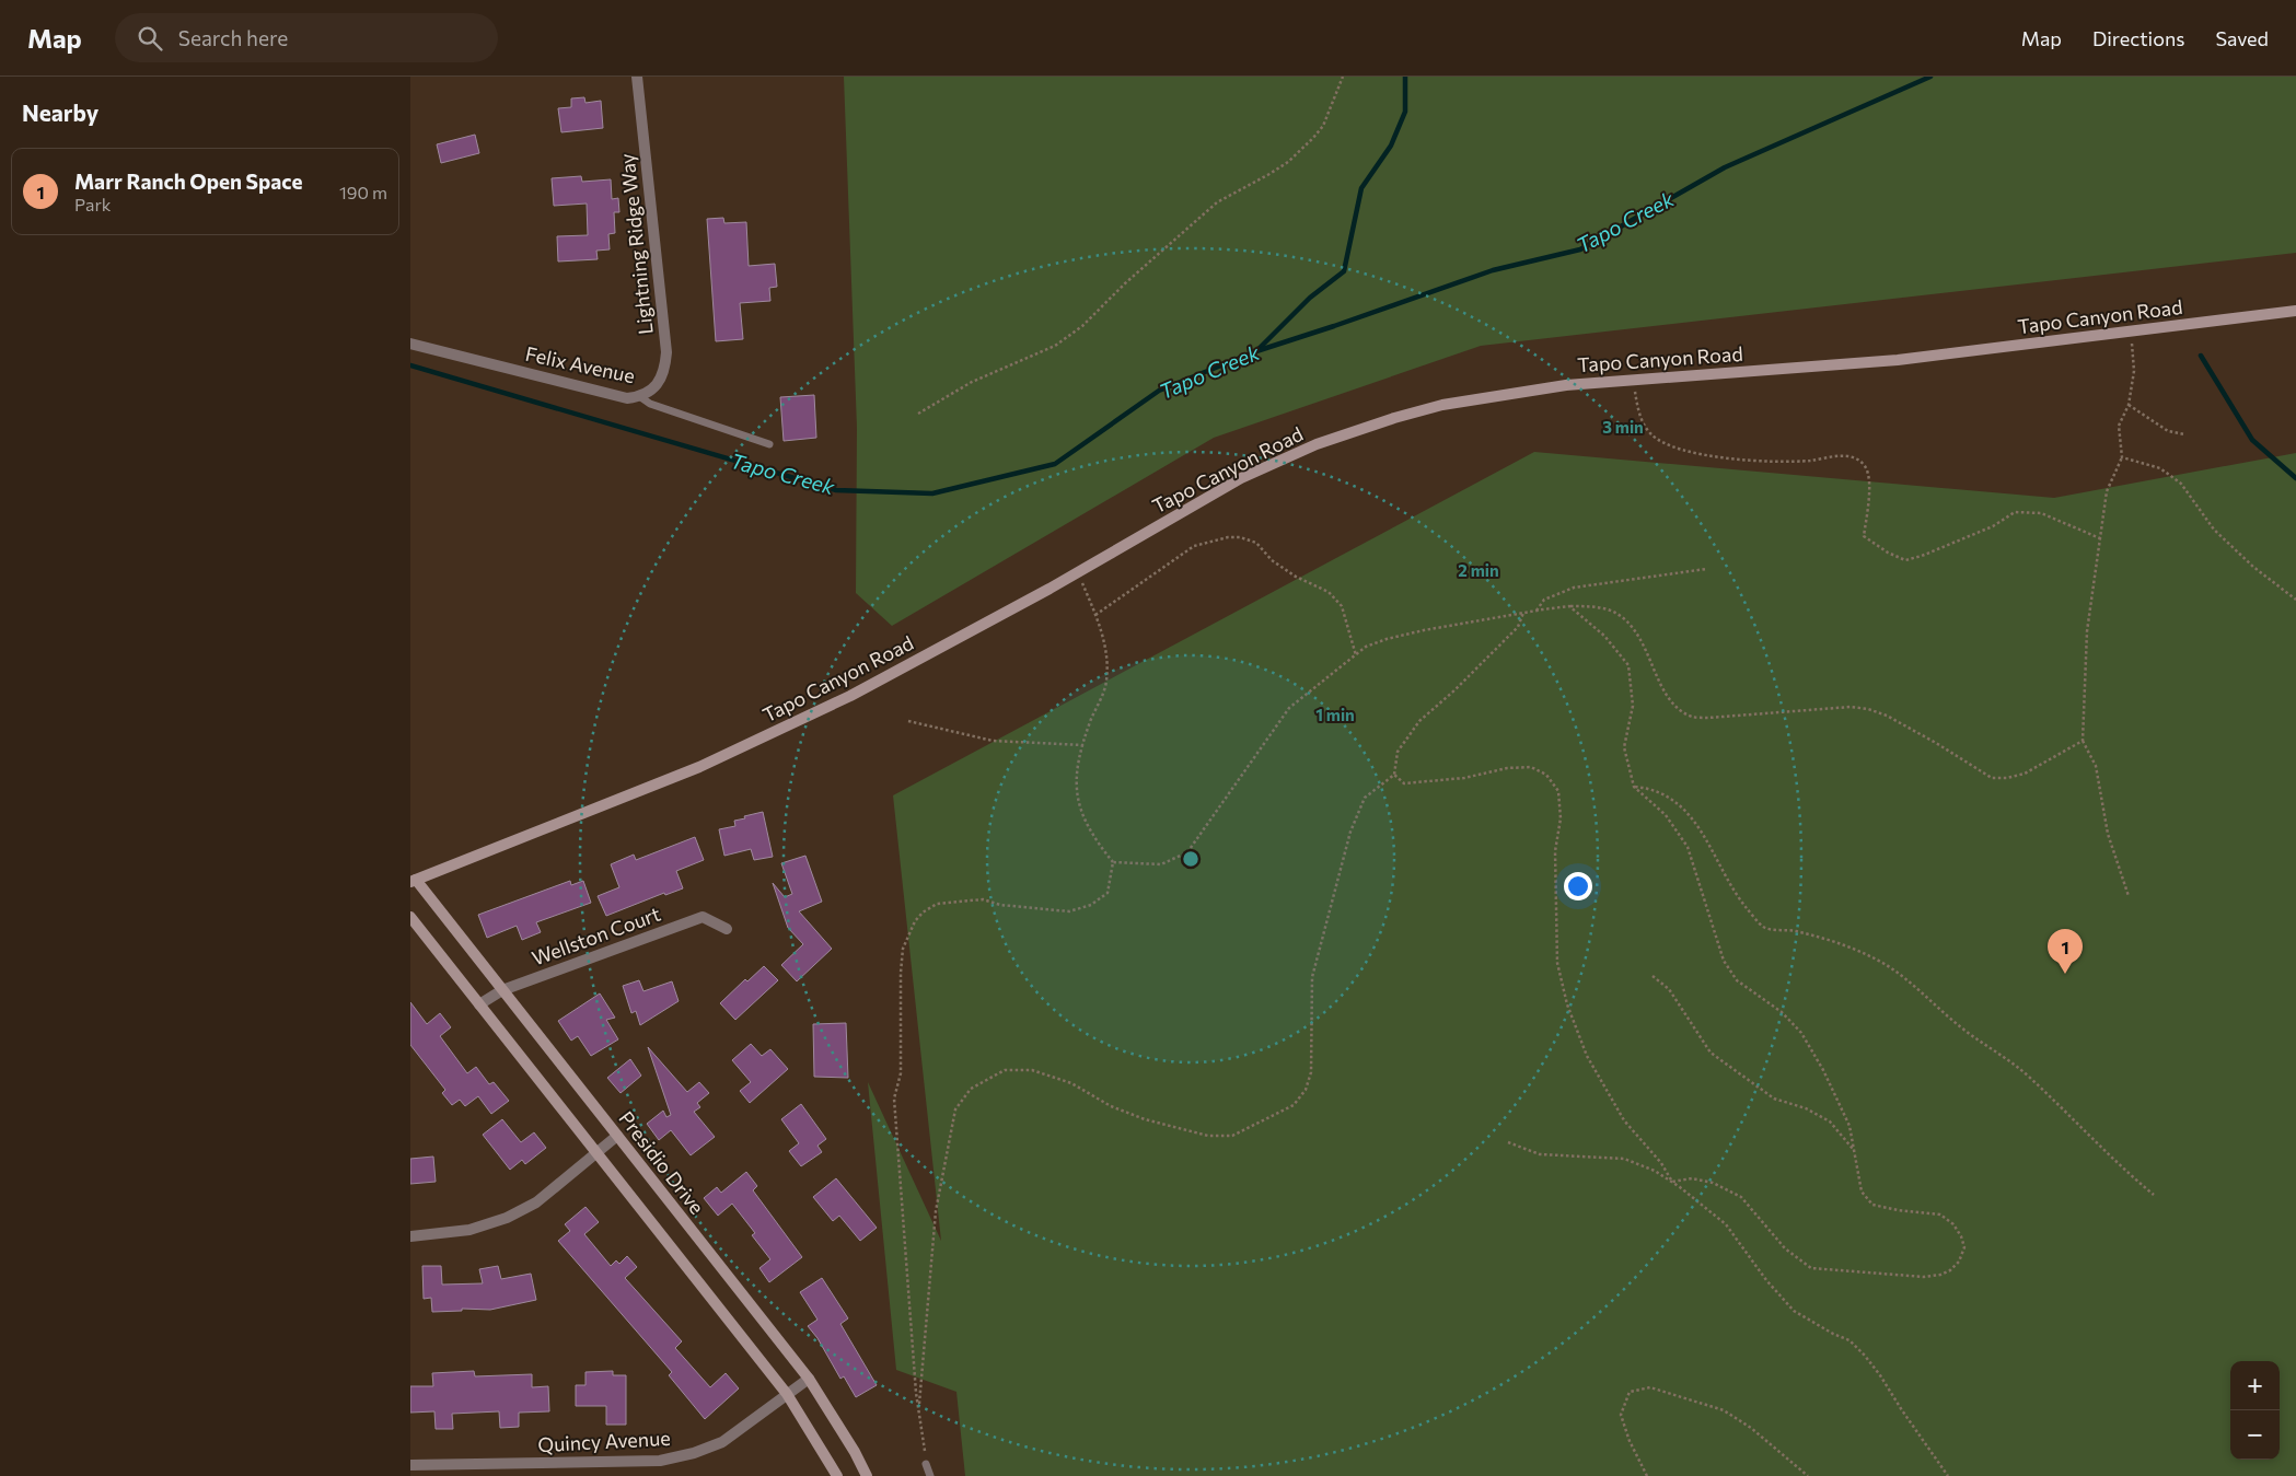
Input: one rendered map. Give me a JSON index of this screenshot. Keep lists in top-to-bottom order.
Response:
{
  "streets": {
    "main road": ["Tapo Canyon Road", "Presidio Drive"],
    "street": [
      "Lightning Ridge Way",
      "Felix Avenue",
      "Wellston Court",
      "Quincy Avenue"
    ]
  },
  "crossings": [
    ["Lightning Ridge Way", "Felix Avenue"],
    ["Tapo Canyon Road", "Presidio Drive"],
    ["Wellston Court", "Presidio Drive"],
    ["Presidio Drive", "Quincy Avenue"]
  ],
  "water": ["Tapo Creek"],
  "page": {
    "header": "Map",
    "search": "Search here",
    "nav": ["Map", "Directions", "Saved"],
    "heading": "Nearby",
    "list": [
      {
        "mark": "1",
        "name": "Marr Ranch Open Space",
        "note": "Park",
        "value": "190 m"
      }
    ],
    "pins": "1",
    "map_buttons": ["+", "−"]
  },
  "rings": ["3 min", "2 min", "1 min"]
}
